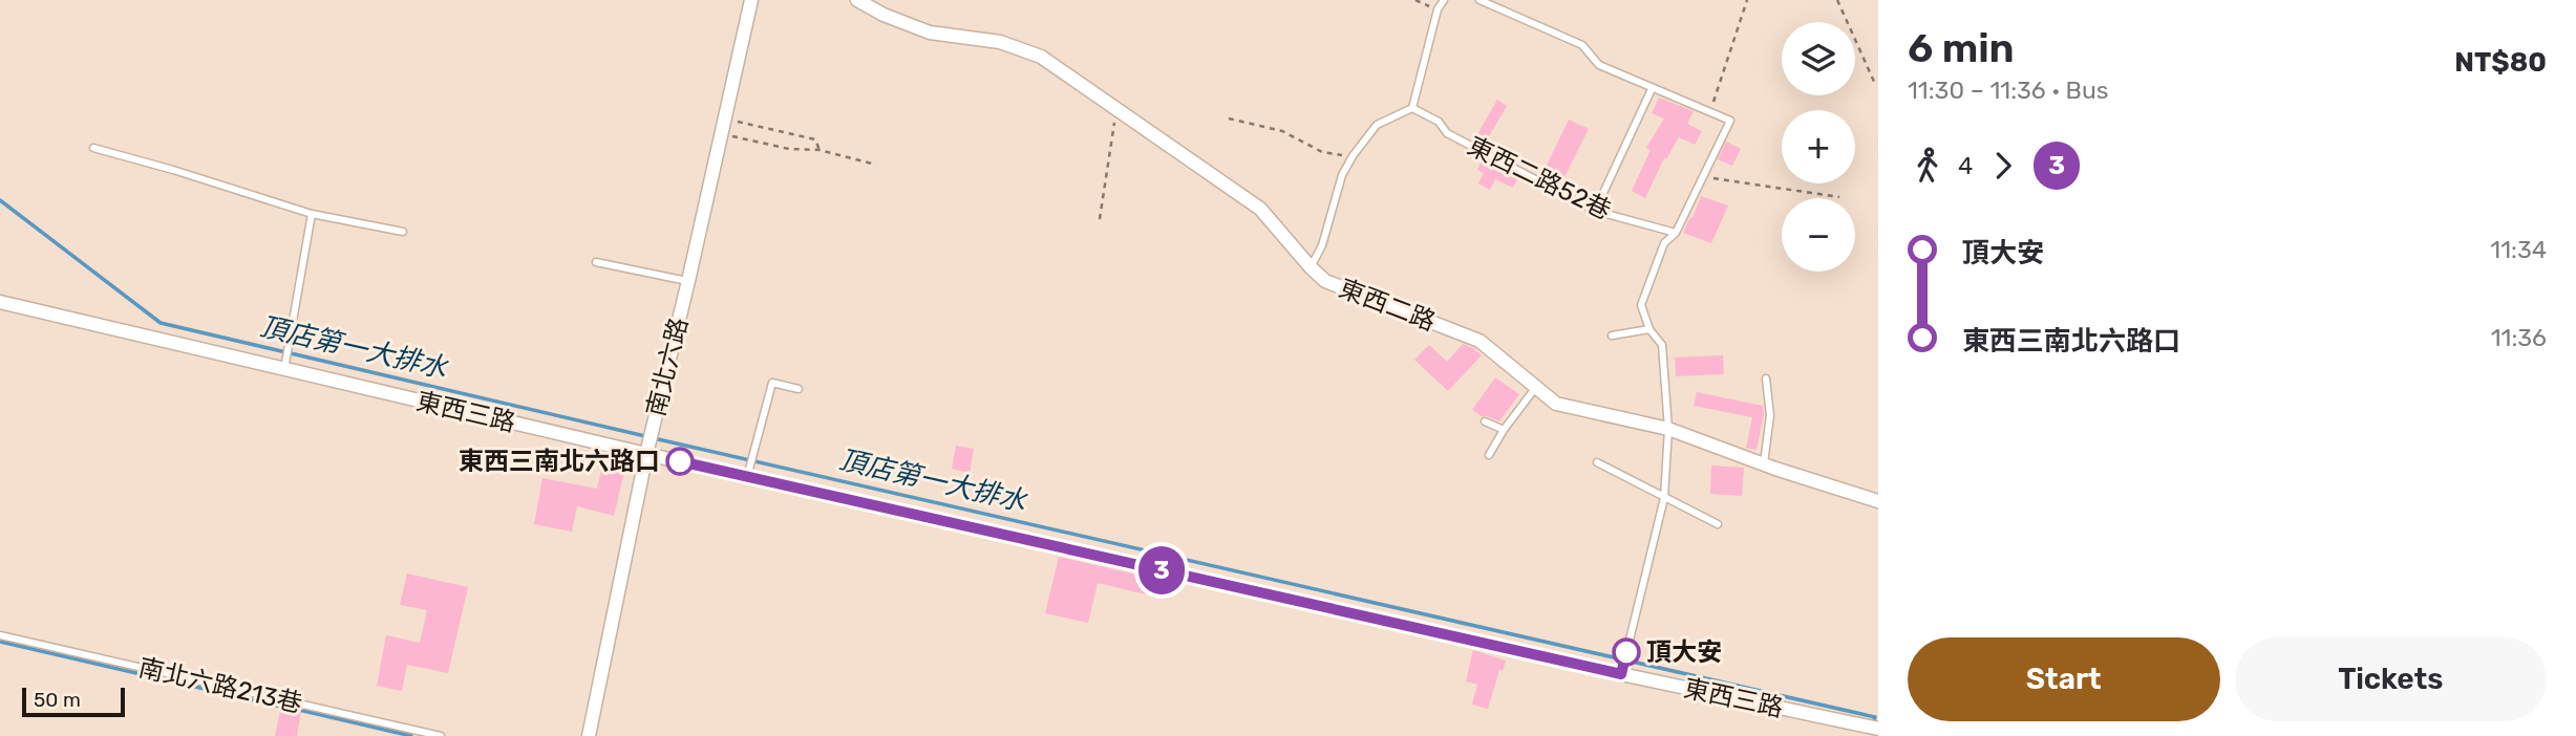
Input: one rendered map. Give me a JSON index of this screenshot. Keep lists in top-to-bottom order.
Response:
{
  "streets": {
    "street": ["東西二路", "南北六路", "東西三路"],
    "lane": ["東西二路52巷", "南北六路213巷"]
  },
  "crossings": [
    ["南北六路", "東西三路"]
  ],
  "water": ["頂店第一大排水"],
  "places": ["東西三南北六路口", "頂大安"],
  "lines": ["bus line 3"],
  "scale_bar": "50 m",
  "page": {
    "on_map": "3",
    "heading": ["6 min", "11:30 – 11:36 · Bus", "NT$80"],
    "map_buttons": ["+", "−"],
    "legs": ["4", "3"],
    "list": [
      {
        "name": "頂大安",
        "value": "11:34"
      },
      {
        "name": "東西三南北六路口",
        "value": "11:36"
      }
    ],
    "buttons": ["Start", "Tickets"],
    "scale": "50 m"
  }
}
